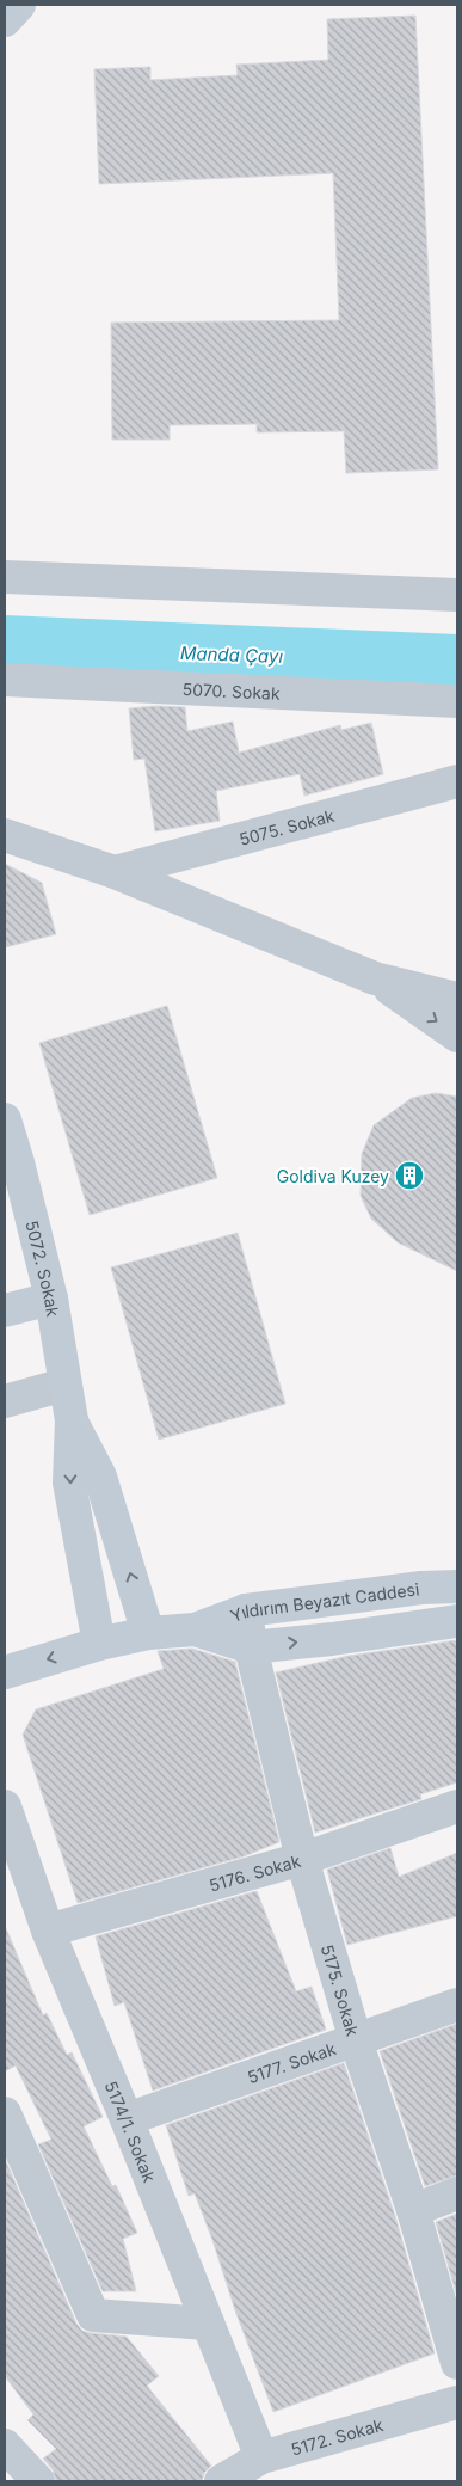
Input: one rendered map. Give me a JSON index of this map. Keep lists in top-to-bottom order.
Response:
{
  "streets": {
    "street": [
      "5070. Sokak",
      "5075. Sokak",
      "5072. Sokak",
      "Yıldırım Beyazıt Caddesi",
      "5176. Sokak",
      "5175. Sokak",
      "5177. Sokak",
      "5174/1. Sokak",
      "5172. Sokak"
    ]
  },
  "crossings": [
    ["5072. Sokak", "Yıldırım Beyazıt Caddesi"],
    ["Yıldırım Beyazıt Caddesi", "5175. Sokak"],
    ["5176. Sokak", "5175. Sokak"],
    ["5176. Sokak", "5174/1. Sokak"],
    ["5175. Sokak", "5177. Sokak"],
    ["5177. Sokak", "5174/1. Sokak"],
    ["5174/1. Sokak", "5172. Sokak"]
  ],
  "water": ["Manda Çayı"],
  "places": {
    "building": ["Goldiva Kuzey"]
  }
}
